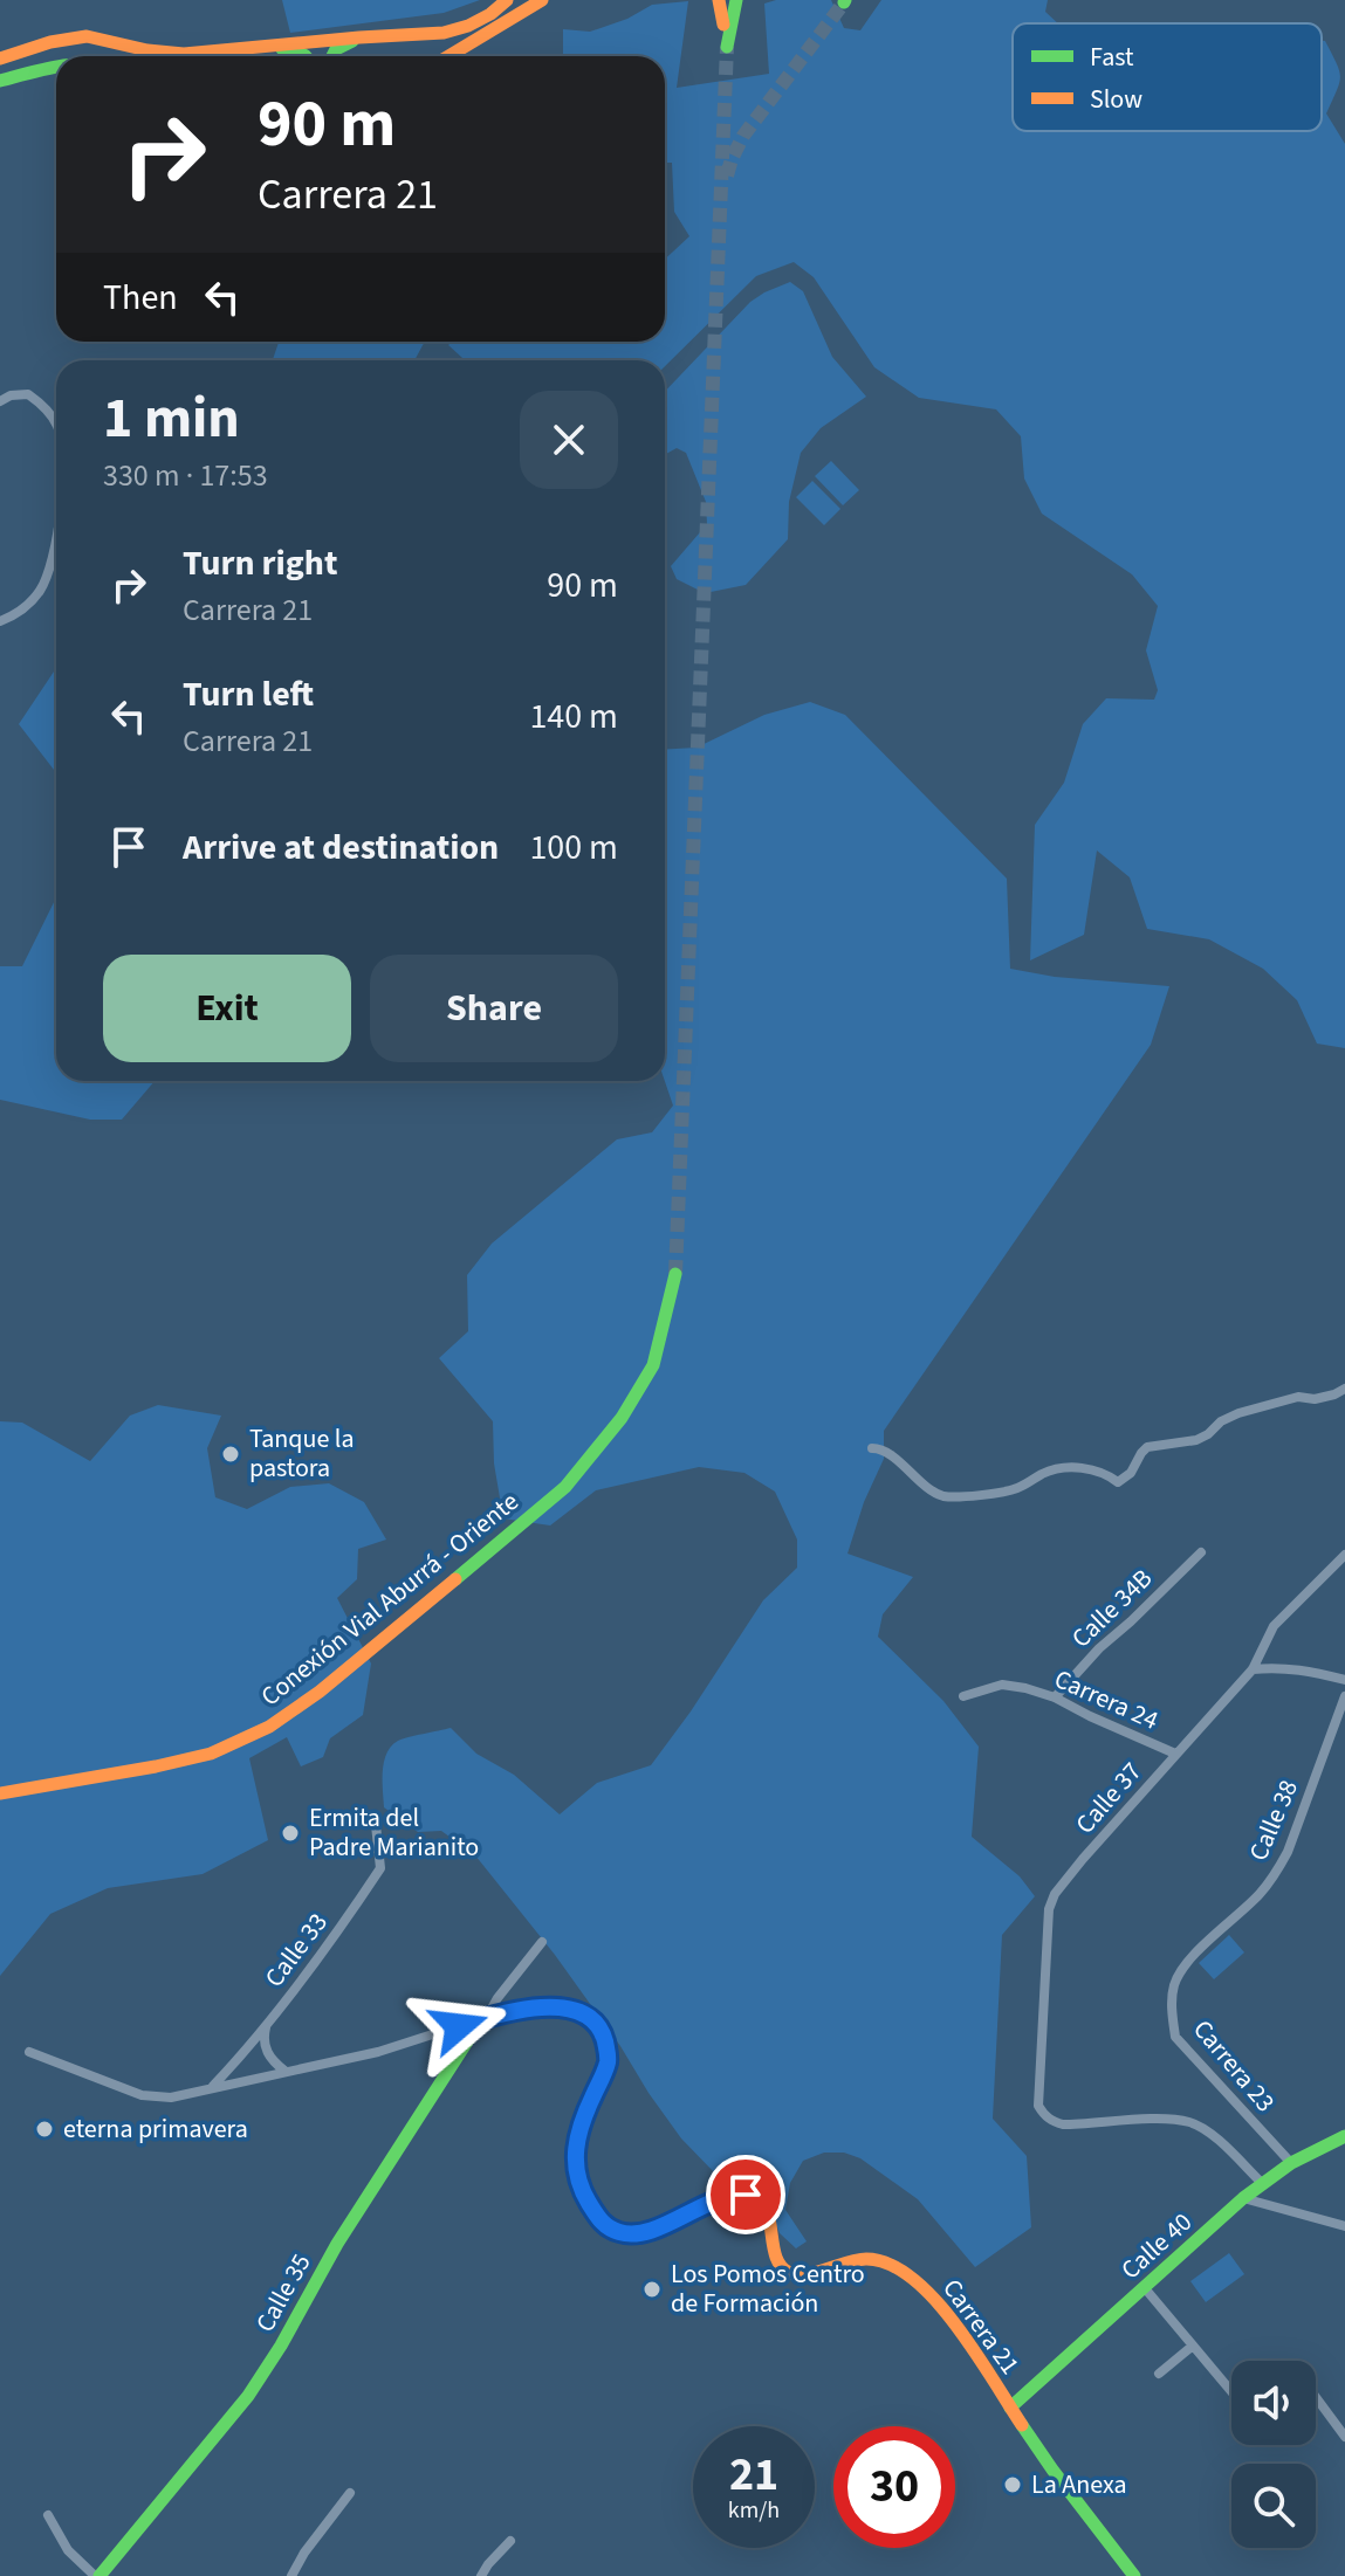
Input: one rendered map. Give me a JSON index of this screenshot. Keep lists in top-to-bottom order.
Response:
{
  "streets": {
    "street": [
      "Conexión Vial Aburrá - Oriente",
      "Calle 34B",
      "Carrera 24",
      "Calle 37",
      "Calle 38",
      "Calle 33",
      "Carrera 23",
      "Calle 40",
      "Calle 35",
      "Carrera 21"
    ]
  },
  "crossings": [
    ["Calle 34B", "Carrera 24"],
    ["Carrera 24", "Calle 37"],
    ["Calle 37", "Calle 40"],
    ["Calle 38", "Carrera 23"],
    ["Carrera 23", "Calle 40"],
    ["Calle 40", "Carrera 21"],
    ["Calle 35", "Carrera 21"]
  ],
  "places": [
    "Tanque la pastora",
    "Ermita del Padre Marianito",
    "eterna primavera",
    "Los Pomos Centro de Formación",
    "La Anexa"
  ],
  "legend": ["Fast", "Slow"],
  "page": {
    "turn": ["90 m", "Carrera 21"],
    "then": "Then",
    "heading": ["1 min", "330 m · 17:53"],
    "list": [
      {
        "name": "Turn right",
        "note": "Carrera 21",
        "value": "90 m"
      },
      {
        "name": "Turn left",
        "note": "Carrera 21",
        "value": "140 m"
      },
      {
        "name": "Arrive at destination",
        "value": "100 m"
      }
    ],
    "buttons": ["Exit", "Share"],
    "speed": "21 km/h",
    "limit": "30"
  }
}
